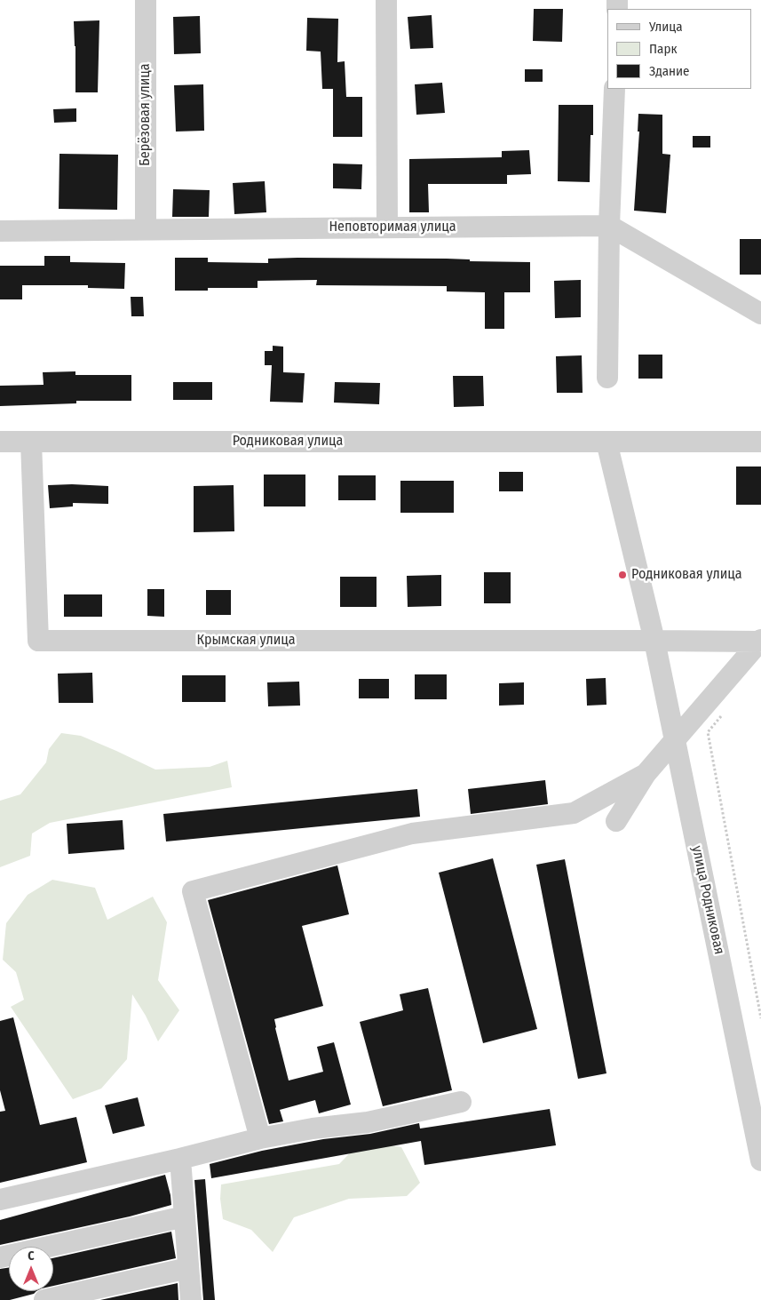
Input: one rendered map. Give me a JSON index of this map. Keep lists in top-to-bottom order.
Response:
{
  "streets": {
    "street": [
      "Берёзовая улица",
      "Неповторимая улица",
      "Родниковая улица",
      "Крымская улица",
      "улица Родниковая"
    ]
  },
  "crossings": [
    ["Берёзовая улица", "Неповторимая улица"],
    ["Родниковая улица", "Крымская улица"],
    ["Родниковая улица", "улица Родниковая"],
    ["Крымская улица", "улица Родниковая"]
  ],
  "places": ["Родниковая улица"],
  "legend": ["Улица", "Парк", "Здание"],
  "north": "top"
}
